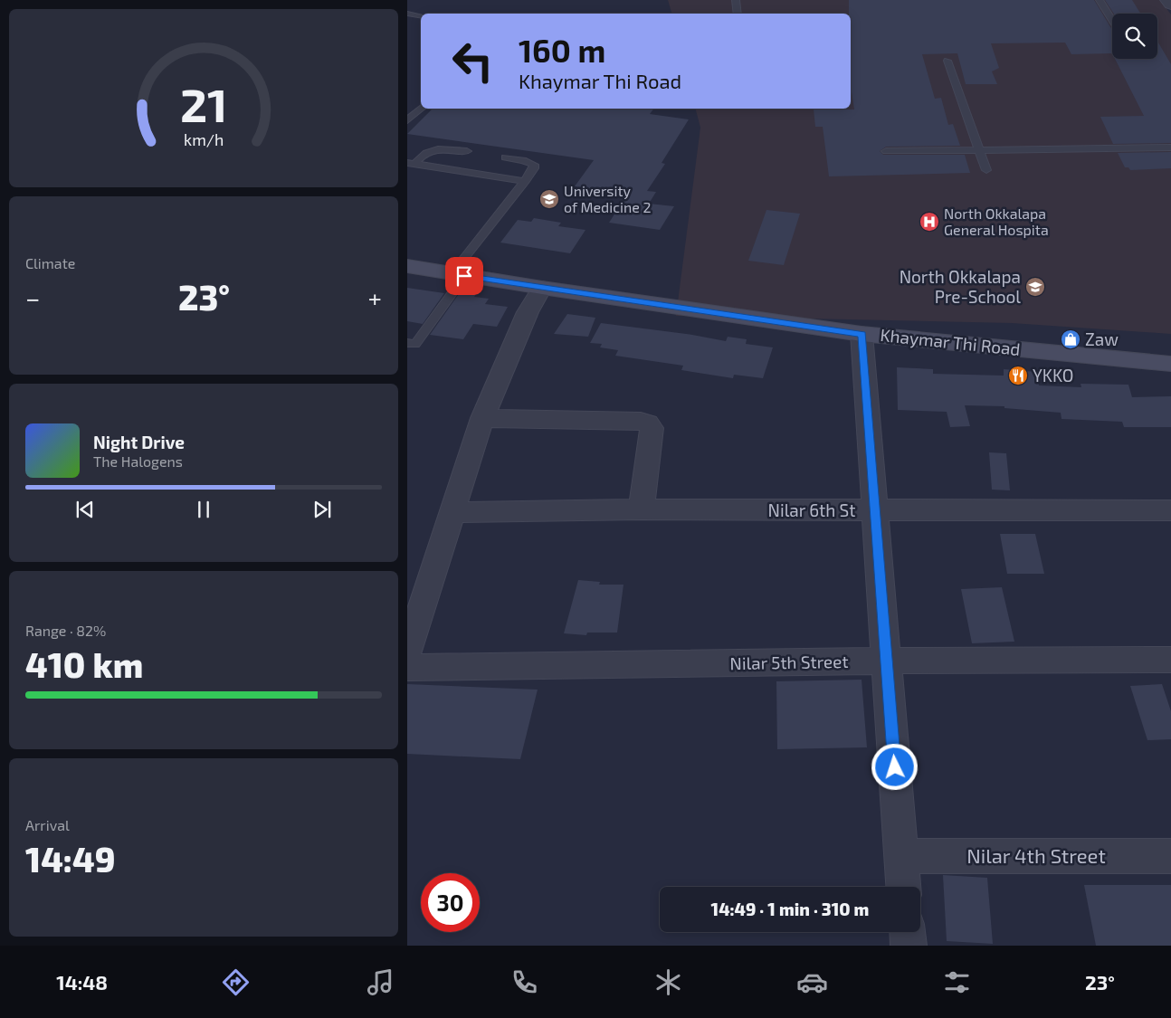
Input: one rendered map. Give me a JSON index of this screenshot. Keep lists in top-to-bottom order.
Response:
{
  "streets": {
    "main road": ["Khaymar Thi Road"],
    "street": ["Nilar 6th St", "Nilar 5th Street", "Nilar 4th Street"]
  },
  "places": {
    "school or university": ["University of Medicine 2", "North Okkalapa Pre-School"],
    "hospital": ["North Okkalapa General Hospita"],
    "shop": ["Zaw"],
    "restaurant": ["YKKO"]
  },
  "page": {
    "turn": ["160 m", "Khaymar Thi Road"],
    "tile": [
      "Climate",
      ["Range · 82%", "410 km"],
      ["Arrival", "14:49"]
    ],
    "heat": ["−", "23°", "+"],
    "song": ["Night Drive", "The Halogens"],
    "limit": "30",
    "trip": "14:49 · 1 min · 310 m",
    "tabs": ["14:48", "23°"],
    "gauge": ["21", "km/h"]
  }
}
